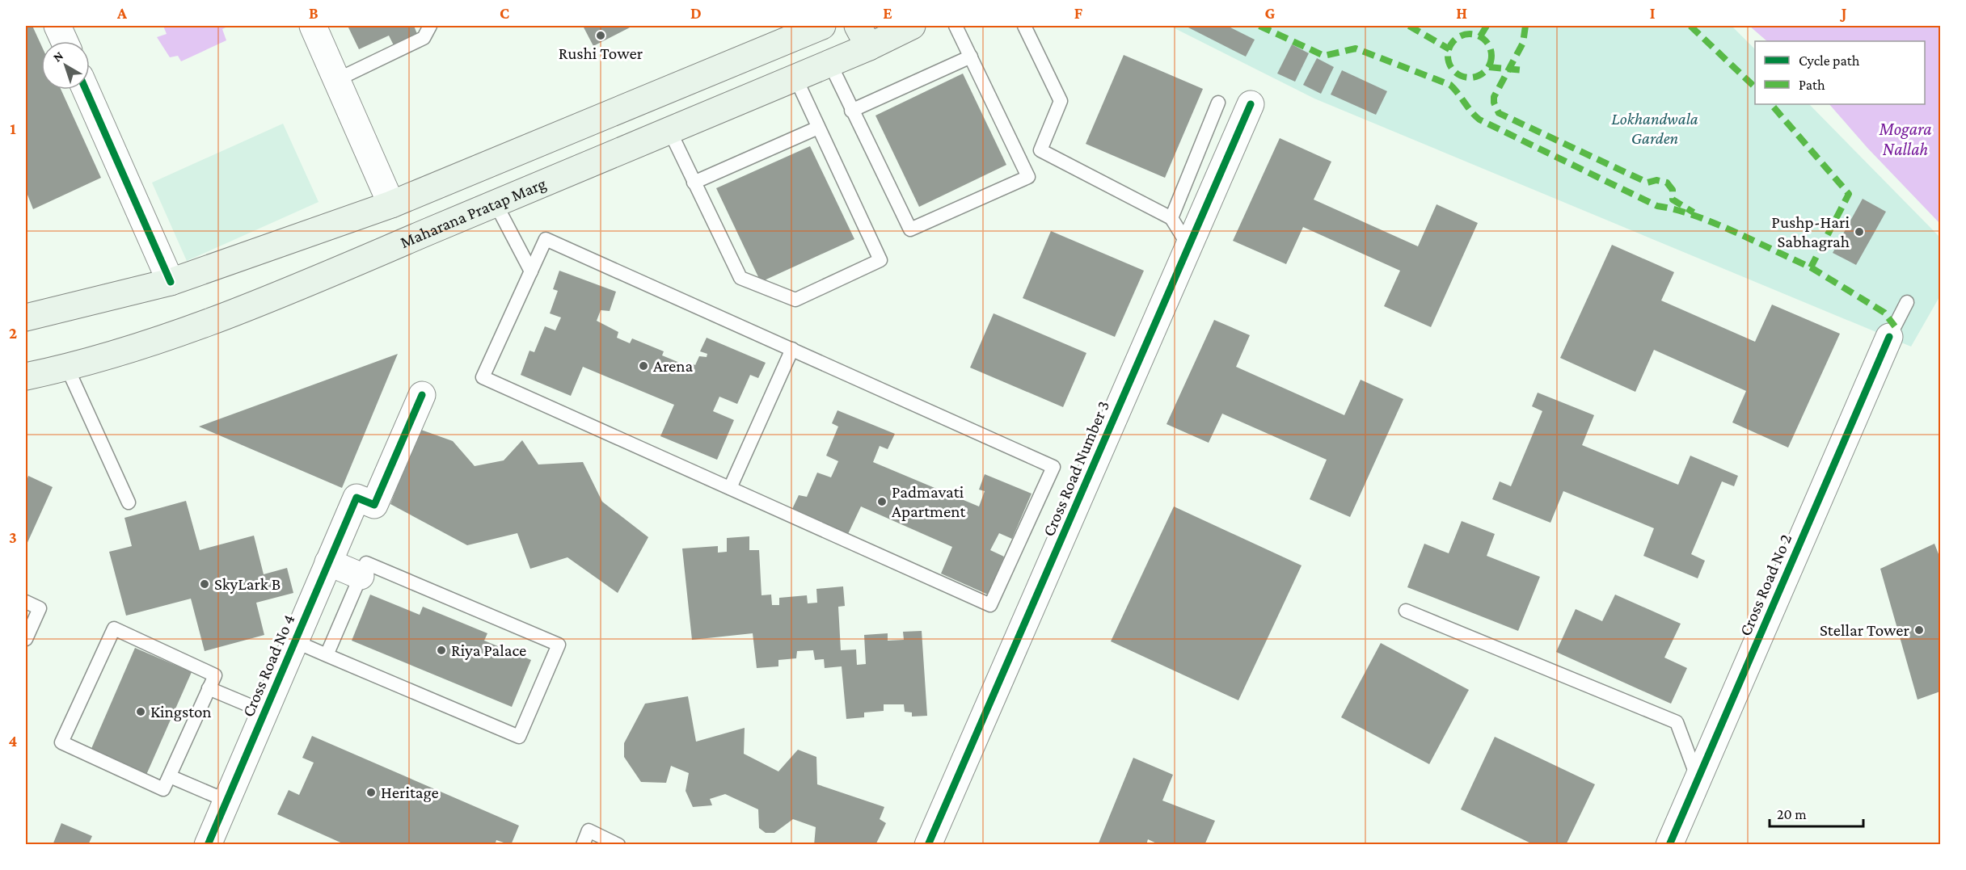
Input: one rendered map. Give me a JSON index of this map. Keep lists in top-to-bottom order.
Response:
{
  "streets": {
    "main road": ["Maharana Pratap Marg"],
    "street": ["Cross Road Number 3", "Cross Road No 2", "Cross Road No 4"]
  },
  "water": ["Mogara Nallah"],
  "parks": ["Lokhandwala Garden"],
  "places": [
    "Rushi Tower",
    "Pushp-Hari Sabhagrah",
    "Arena",
    "Padmavati Apartment",
    "SkyLark B",
    "Stellar Tower",
    "Riya Palace",
    "Kingston",
    "Heritage"
  ],
  "legend": ["Cycle path", "Path"],
  "scale_bar": "20 m",
  "north": "top left",
  "grid": {
    "columns": [
      "A",
      "B",
      "C",
      "D",
      "E",
      "F",
      "G",
      "H",
      "I",
      "J"
    ],
    "rows": [
      "1",
      "2",
      "3",
      "4"
    ]
  }
}
